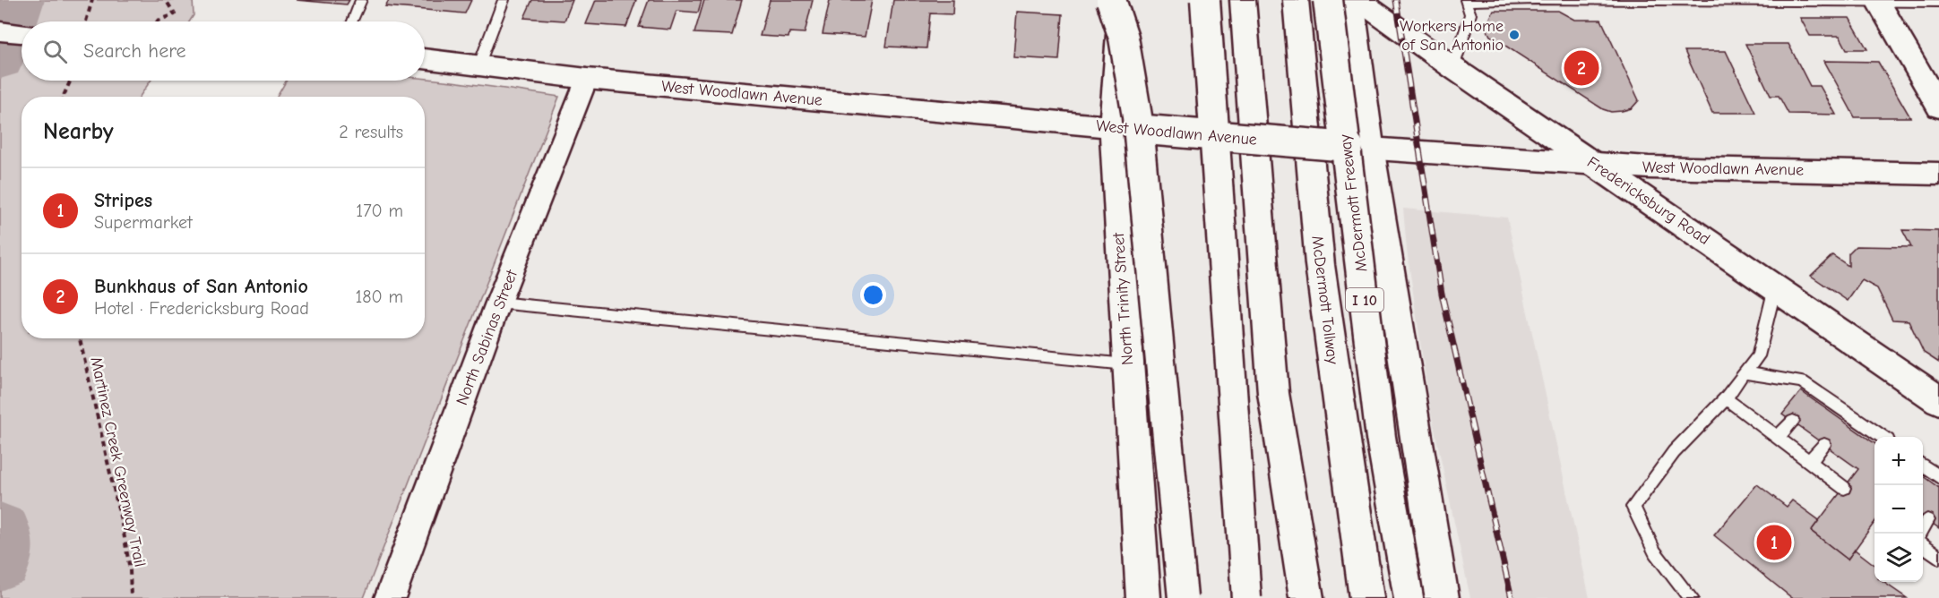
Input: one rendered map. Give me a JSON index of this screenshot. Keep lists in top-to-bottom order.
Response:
{
  "streets": {
    "main road": [
      "West Woodlawn Avenue",
      "Fredericksburg Road",
      "McDermott Freeway",
      "North Trinity Street",
      "McDermott Tollway",
      "I 10"
    ],
    "street": ["North Sabinas Street"],
    "path": ["Martinez Creek Greenway Trail"]
  },
  "crossings": [
    ["West Woodlawn Avenue", "Fredericksburg Road"],
    ["West Woodlawn Avenue", "North Trinity Street"],
    ["West Woodlawn Avenue", "North Sabinas Street"]
  ],
  "places": ["Workers Home of San Antonio"],
  "page": {
    "search": "Search here",
    "pins": ["2", "1"],
    "heading": ["Nearby", "2 results"],
    "list": [
      {
        "mark": "1",
        "name": "Stripes",
        "note": "Supermarket",
        "value": "170 m"
      },
      {
        "mark": "2",
        "name": "Bunkhaus of San Antonio",
        "note": "Hotel · Fredericksburg Road",
        "value": "180 m"
      }
    ],
    "map_buttons": ["+", "−"]
  }
}
